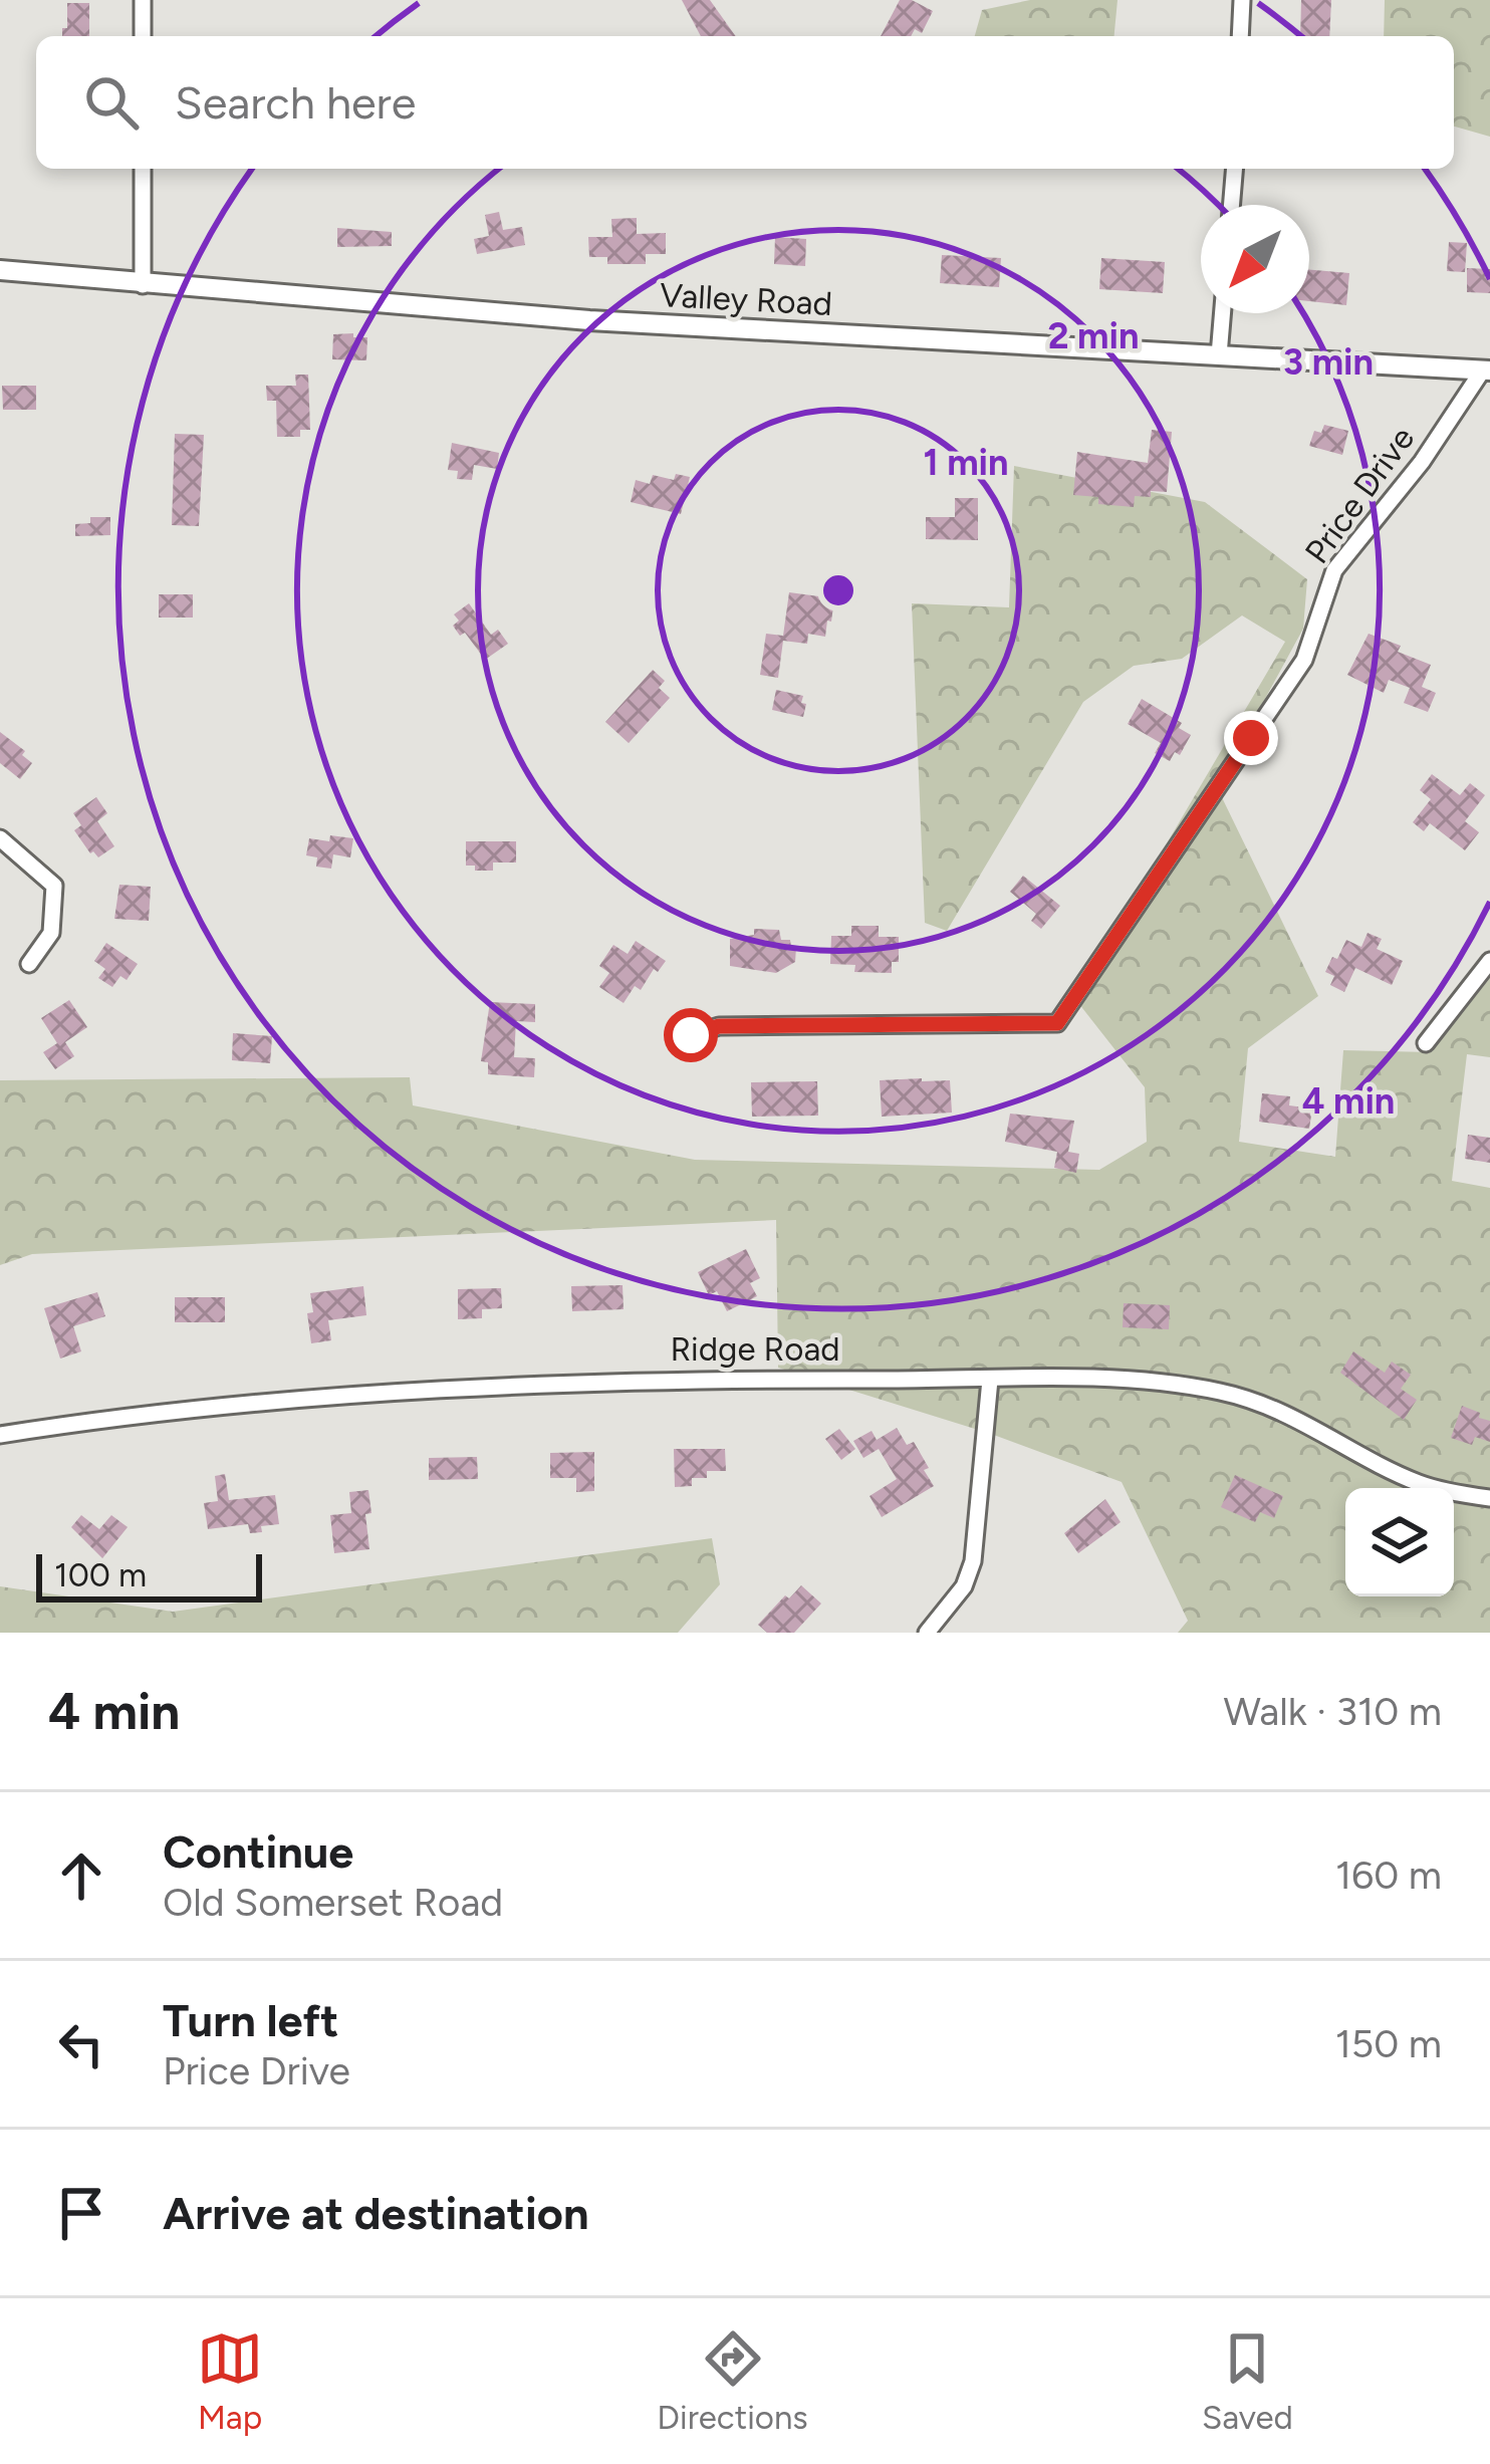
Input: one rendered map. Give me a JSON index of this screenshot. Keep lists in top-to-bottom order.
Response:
{
  "streets": {
    "main road": ["Valley Road"],
    "street": ["Price Drive", "Ridge Road"]
  },
  "crossings": [
    ["Valley Road", "Price Drive"]
  ],
  "scale_bar": "100 m",
  "north": "bottom left",
  "page": {
    "search": "Search here",
    "scale": "100 m",
    "heading": ["4 min", "Walk · 310 m"],
    "list": [
      ["Continue", "Old Somerset Road", "160 m"],
      ["Turn left", "Price Drive", "150 m"],
      "Arrive at destination"
    ],
    "nav": ["Map", "Directions", "Saved"]
  },
  "rings": [
    "2 min",
    "3 min",
    "1 min",
    "4 min"
  ]
}
